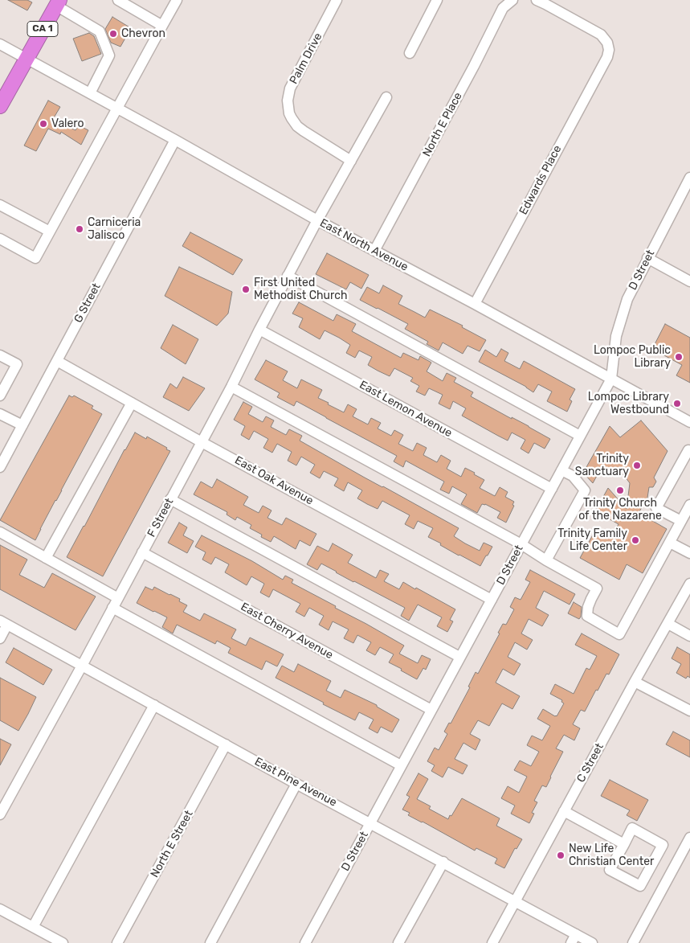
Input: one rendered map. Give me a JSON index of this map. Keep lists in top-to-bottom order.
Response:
{
  "streets": {
    "highway": ["CA 1"],
    "street": [
      "Palm Drive",
      "North E Place",
      "Edwards Place",
      "East North Avenue",
      "D Street",
      "G Street",
      "East Lemon Avenue",
      "East Oak Avenue",
      "F Street",
      "East Cherry Avenue",
      "C Street",
      "East Pine Avenue",
      "North E Street"
    ]
  },
  "crossings": [
    ["CA 1", "East North Avenue"],
    ["North E Place", "East North Avenue"],
    ["Edwards Place", "East North Avenue"],
    ["East North Avenue", "D Street"],
    ["East North Avenue", "G Street"],
    ["East North Avenue", "F Street"],
    ["D Street", "East Lemon Avenue"],
    ["D Street", "East Oak Avenue"],
    ["D Street", "East Cherry Avenue"],
    ["D Street", "East Pine Avenue"],
    ["G Street", "East Oak Avenue"],
    ["East Lemon Avenue", "F Street"],
    ["East Oak Avenue", "F Street"],
    ["F Street", "East Cherry Avenue"],
    ["F Street", "East Pine Avenue"],
    ["C Street", "East Pine Avenue"],
    ["East Pine Avenue", "North E Street"]
  ],
  "places": [
    "Chevron",
    "Valero",
    "Carniceria Jalisco",
    "First United Methodist Church",
    "Lompoc Public Library",
    "Lompoc Library Westbound",
    "Trinity Sanctuary",
    "Trinity Church of the Nazarene",
    "Trinity Family Life Center",
    "New Life Christian Center"
  ]
}
